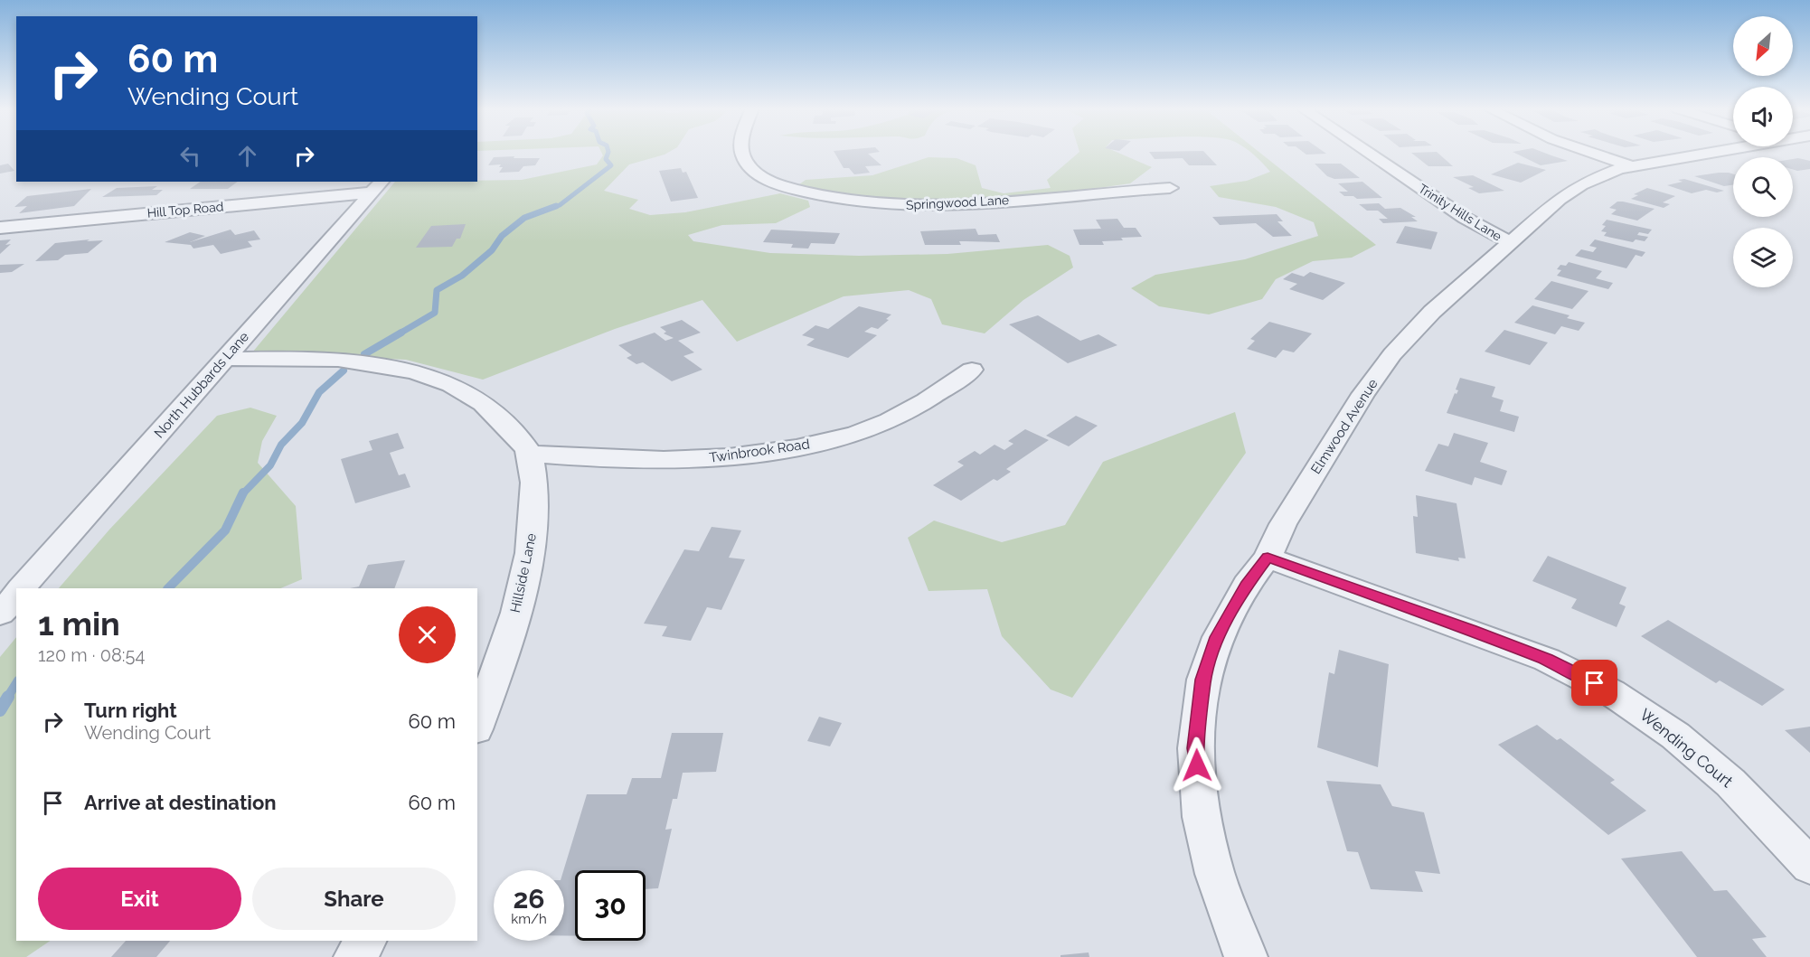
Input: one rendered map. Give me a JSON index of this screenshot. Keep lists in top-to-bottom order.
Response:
{
  "streets": {
    "street": [
      "Springwood Lane",
      "Hill Top Road",
      "Trinity Hills Lane",
      "North Hubbards Lane",
      "Elmwood Avenue",
      "Twinbrook Road",
      "Hillside Lane",
      "Wending Court"
    ]
  },
  "crossings": [
    ["Hill Top Road", "North Hubbards Lane"],
    ["Trinity Hills Lane", "Elmwood Avenue"],
    ["Elmwood Avenue", "Wending Court"],
    ["Twinbrook Road", "Hillside Lane"]
  ],
  "north": "bottom left",
  "page": {
    "turn": ["60 m", "Wending Court"],
    "heading": ["1 min", "120 m · 08:54"],
    "list": [
      {
        "name": "Turn right",
        "note": "Wending Court",
        "value": "60 m"
      },
      {
        "name": "Arrive at destination",
        "value": "60 m"
      }
    ],
    "buttons": ["Exit", "Share"],
    "speed": "26 km/h",
    "limit": "30"
  }
}
